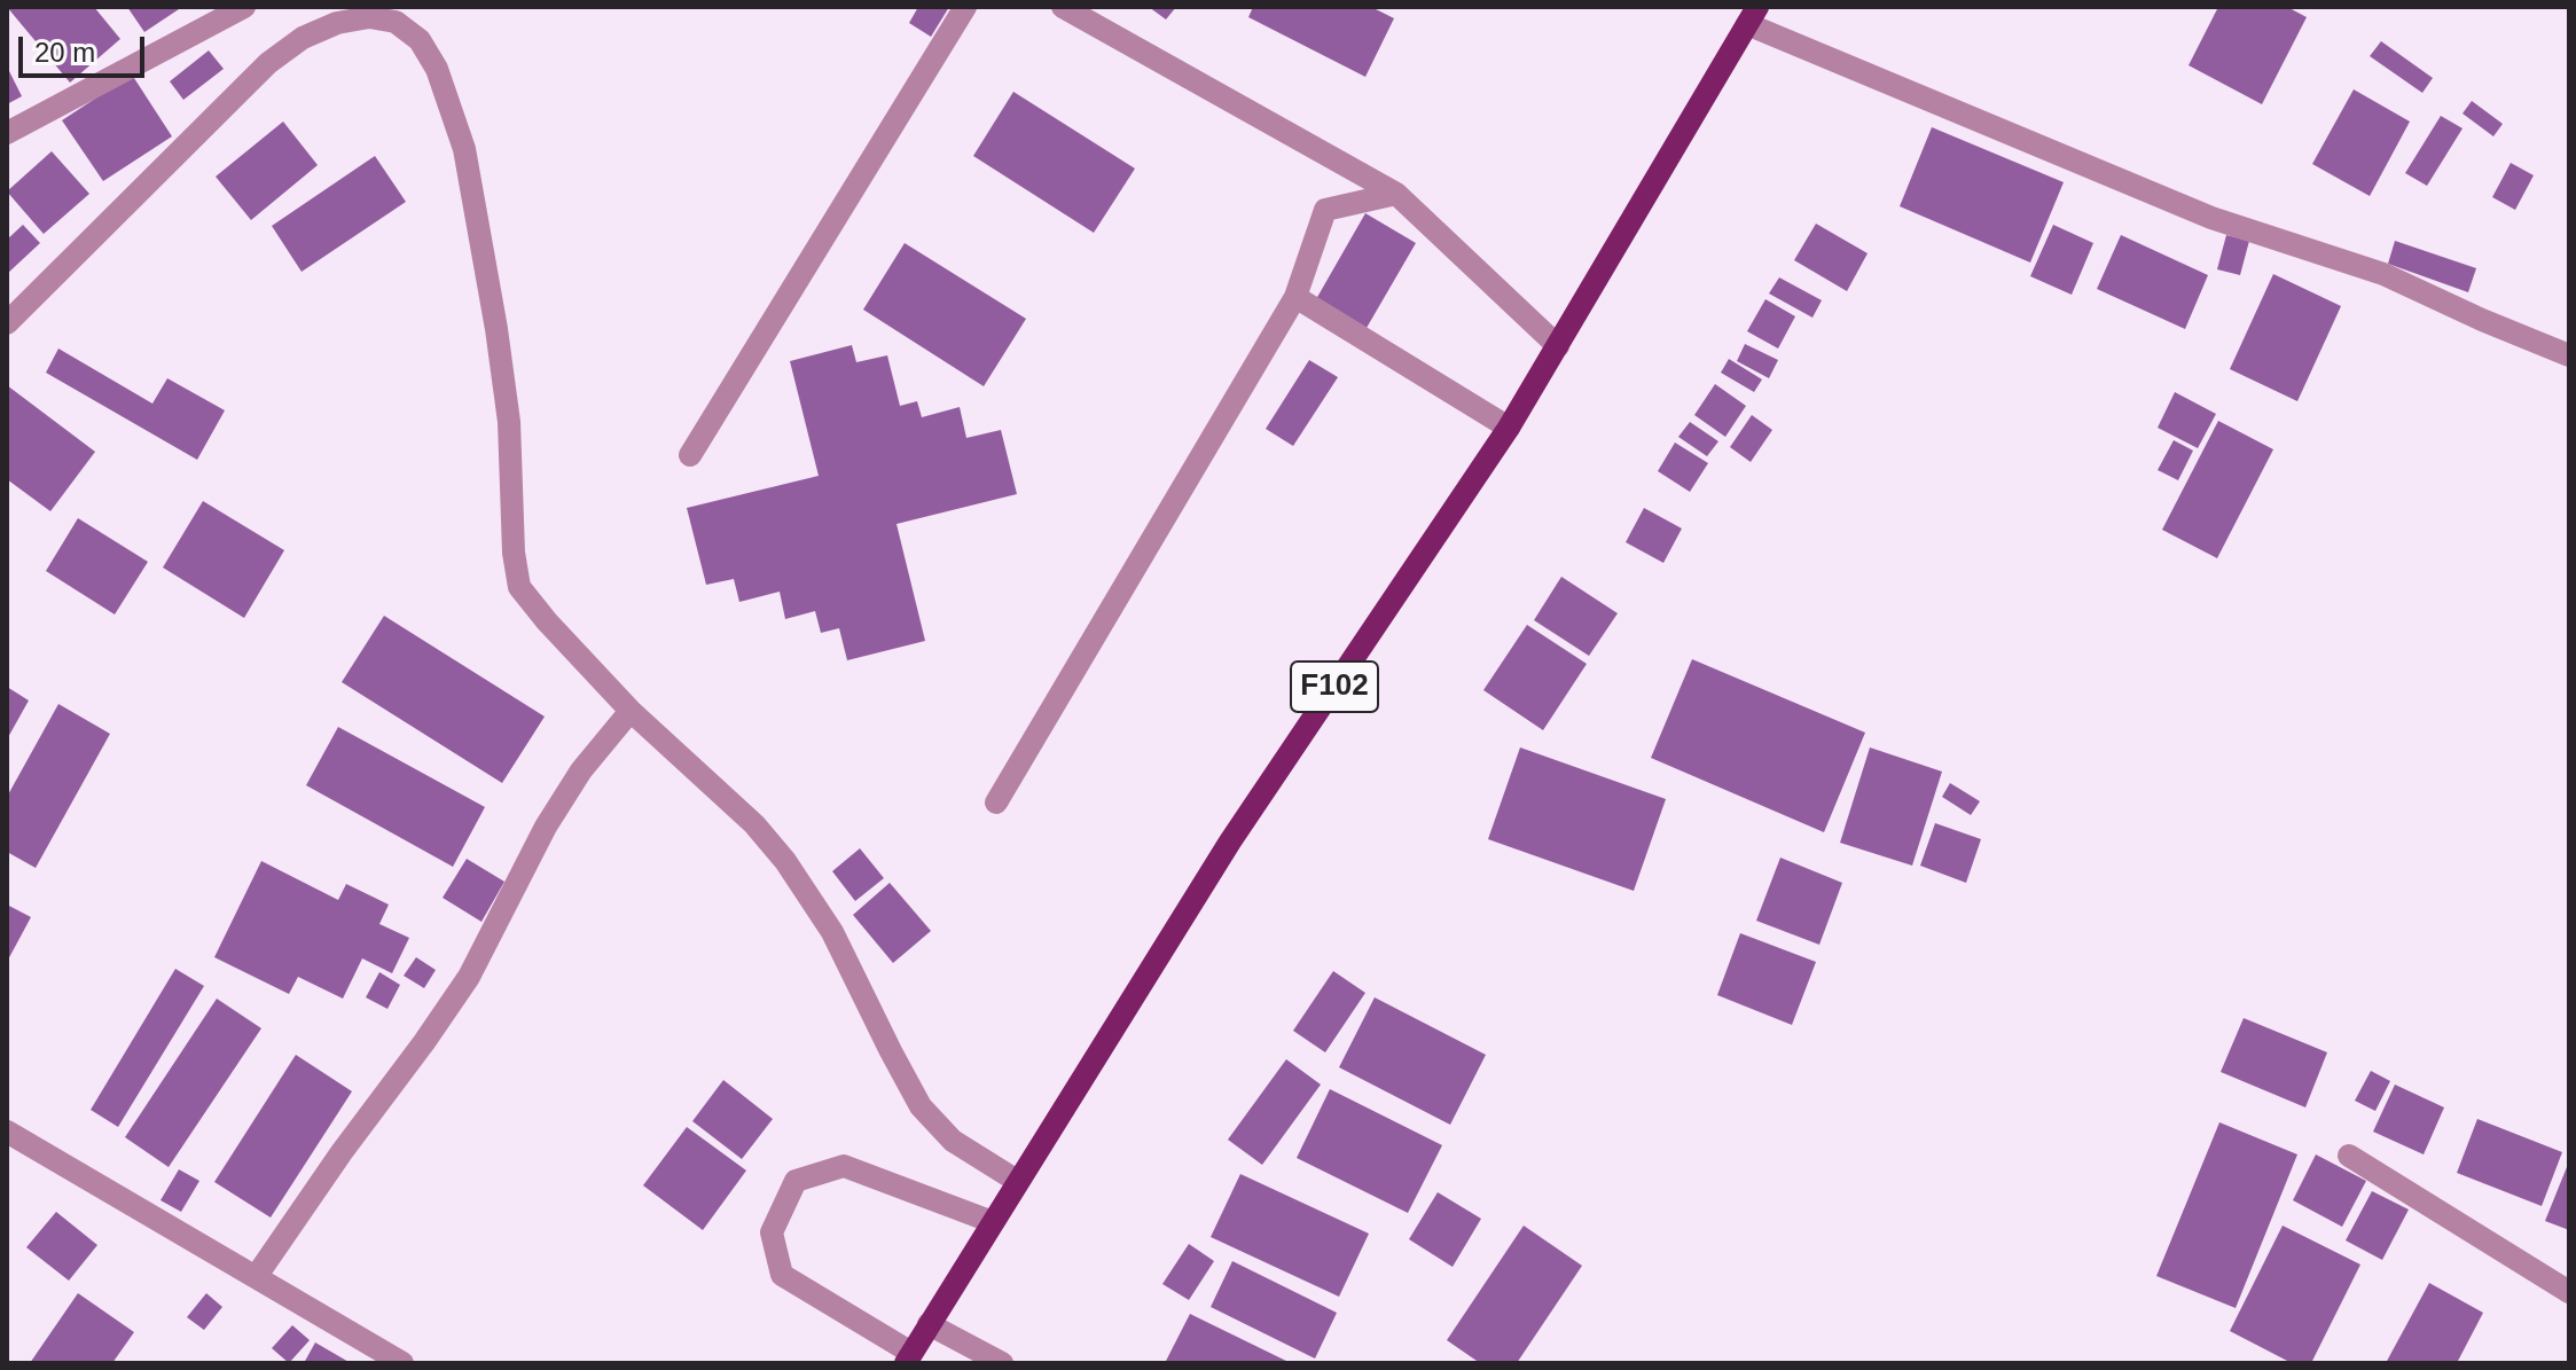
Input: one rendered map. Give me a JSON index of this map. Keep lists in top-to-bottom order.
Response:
{
  "streets": {
    "main road": ["F102"]
  },
  "scale_bar": "20 m"
}
